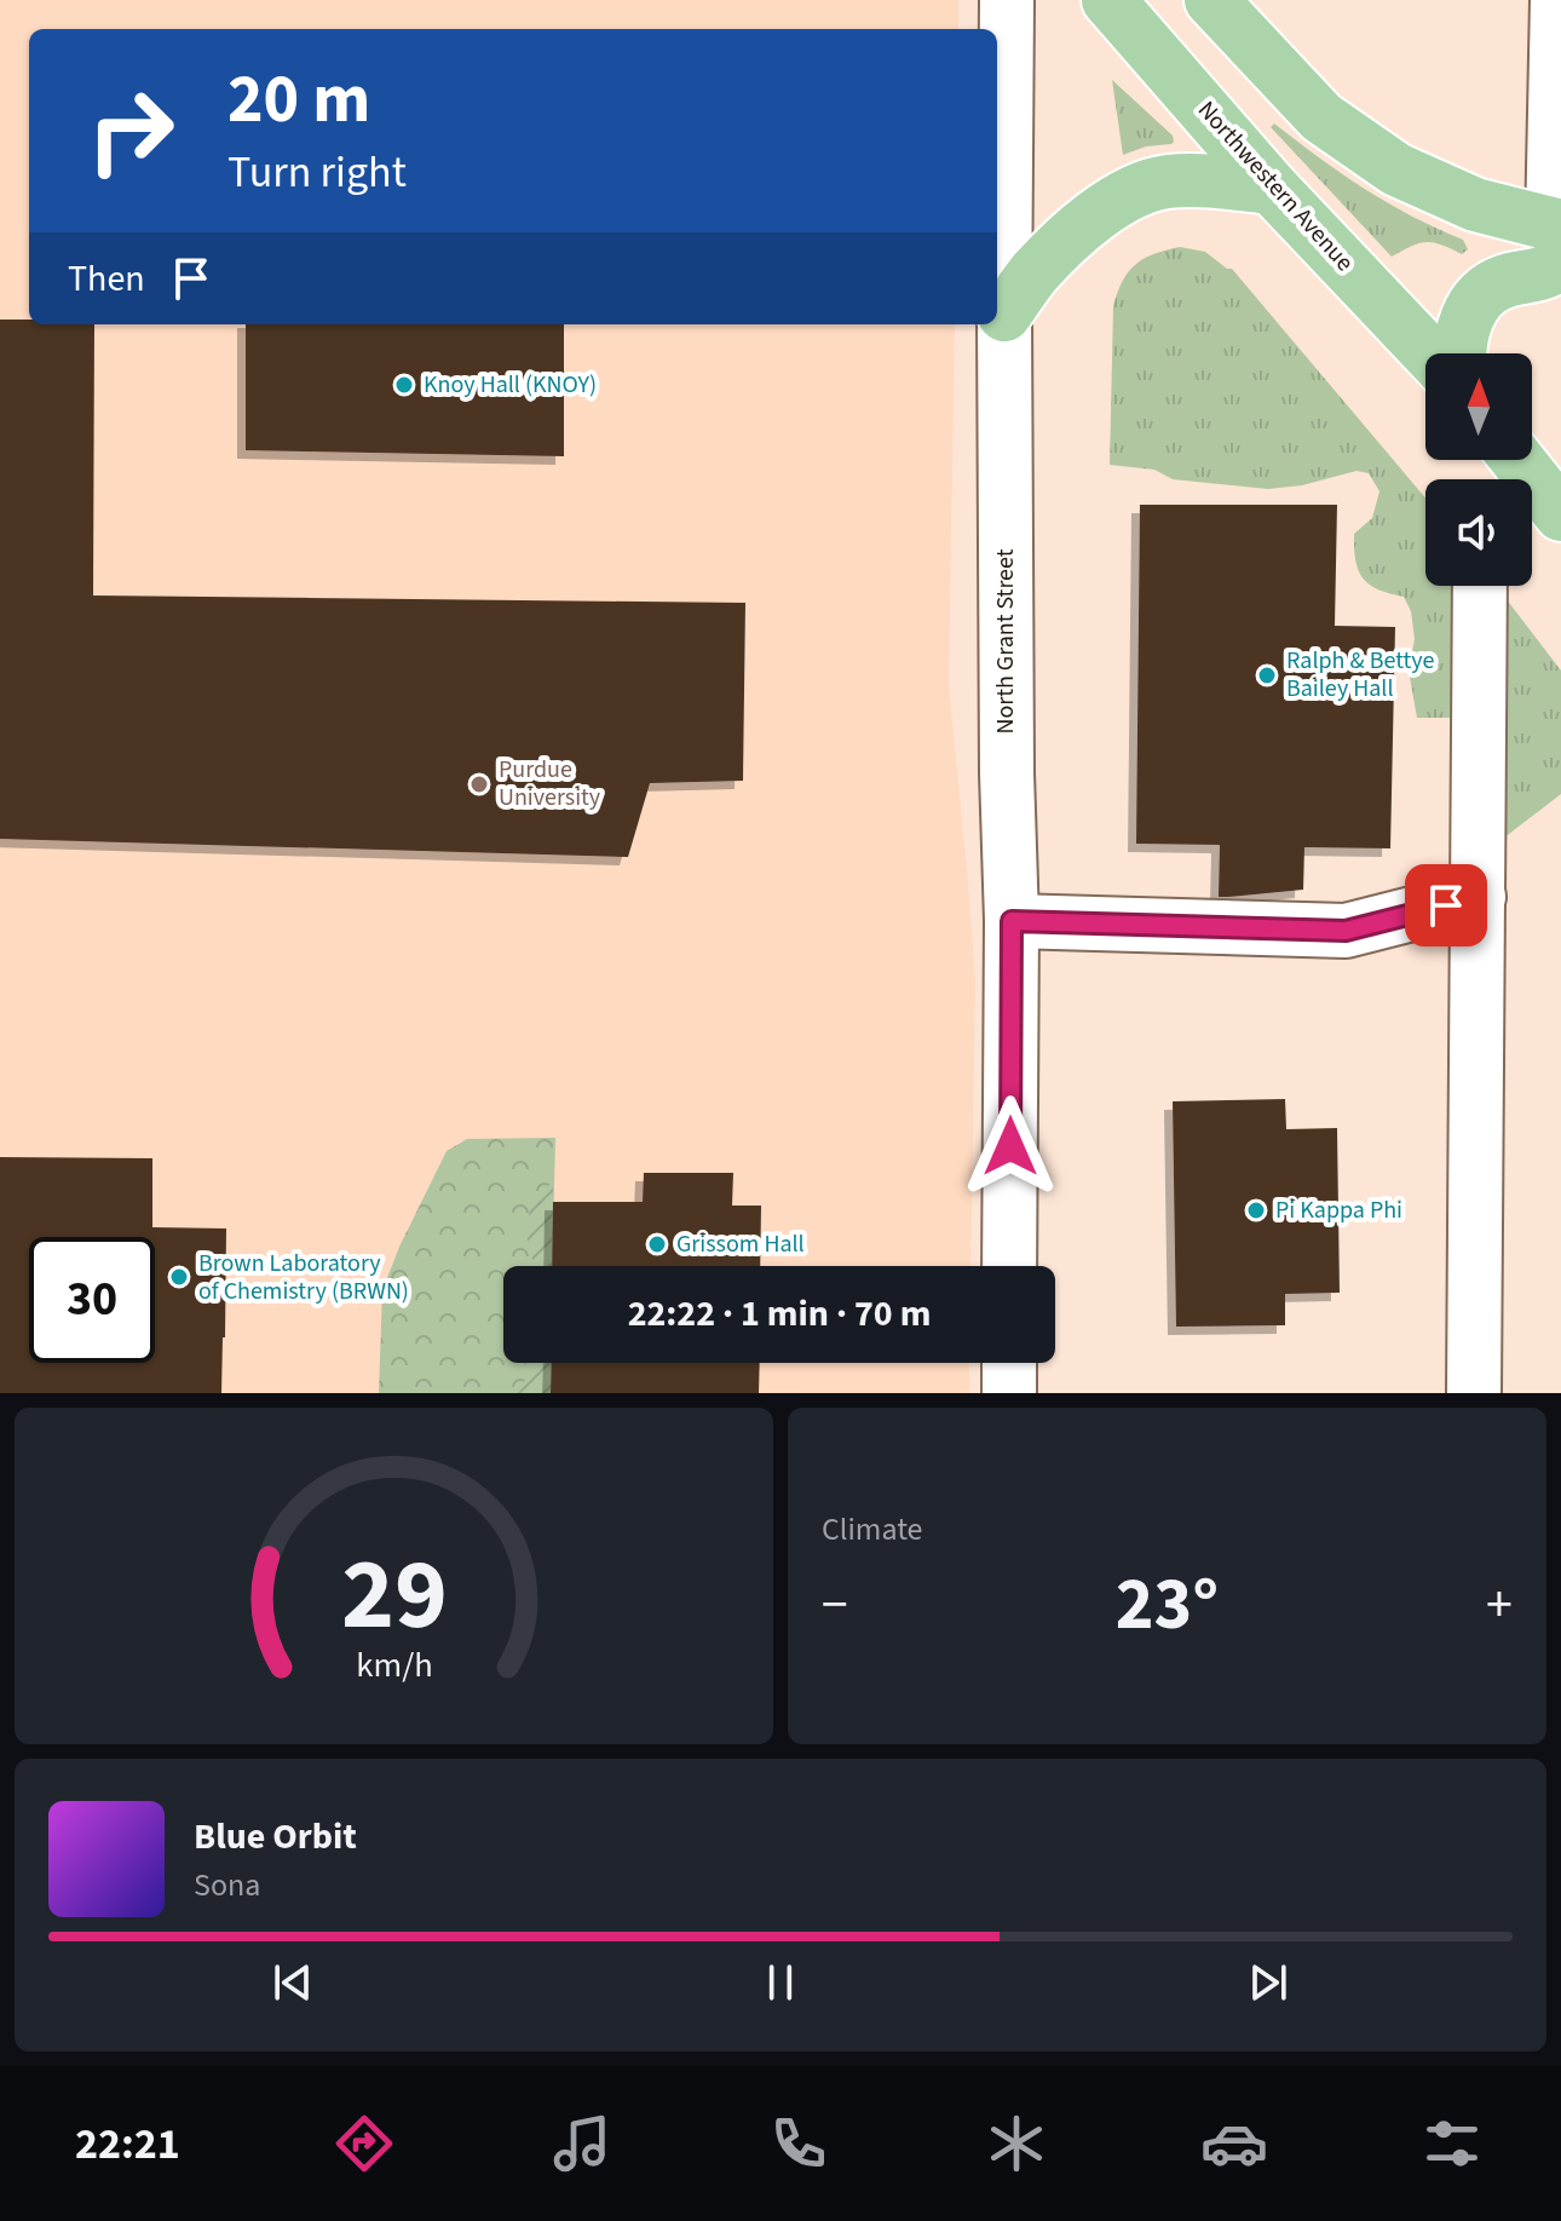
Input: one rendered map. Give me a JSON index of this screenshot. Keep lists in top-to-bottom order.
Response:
{
  "streets": {
    "main road": ["Northwestern Avenue"],
    "street": ["North Grant Street"]
  },
  "places": [
    "Knoy Hall (KNOY)",
    "Ralph & Bettye Bailey Hall",
    "Purdue University",
    "Pi Kappa Phi",
    "Grissom Hall",
    "Brown Laboratory of Chemistry (BRWN)"
  ],
  "north": "top",
  "page": {
    "turn": ["20 m", "Turn right"],
    "then": "Then",
    "limit": "30",
    "trip": "22:22 · 1 min · 70 m",
    "tile": "Climate",
    "heat": ["−", "23°", "+"],
    "song": ["Blue Orbit", "Sona"],
    "tabs": "22:21",
    "gauge": ["29", "km/h"]
  }
}
